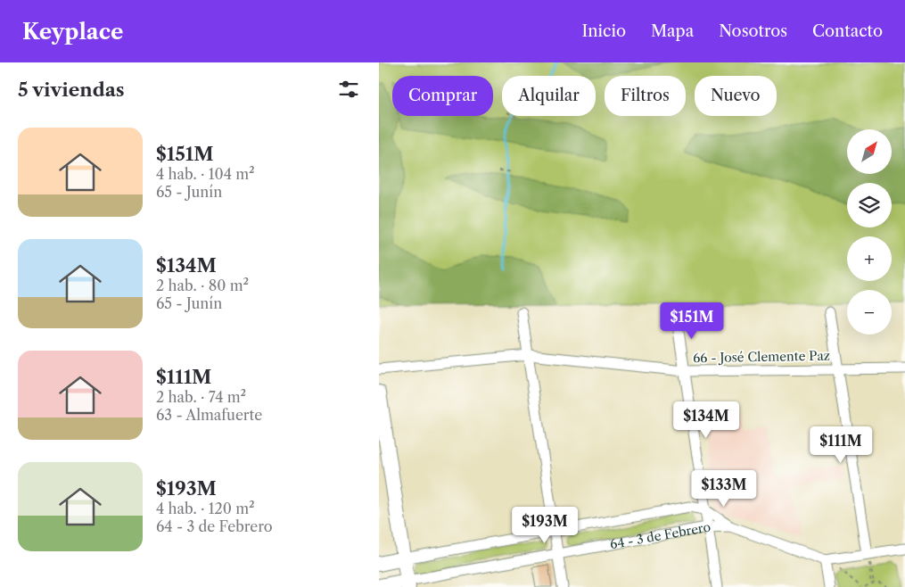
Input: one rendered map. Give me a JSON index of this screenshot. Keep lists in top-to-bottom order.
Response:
{
  "streets": {
    "street": ["66 - José Clemente Paz", "64 - 3 de Febrero"]
  },
  "north": "top right",
  "page": {
    "header": "Keyplace",
    "nav": [
      "Inicio",
      "Mapa",
      "Nosotros",
      "Contacto"
    ],
    "heading": "5 viviendas",
    "chip": [
      "Comprar",
      "Alquilar",
      "Filtros",
      "Nuevo"
    ],
    "list": [
      {
        "name": "$151M",
        "note": "4 hab. · 104 m² · 65 - Junín"
      },
      {
        "name": "$134M",
        "note": "2 hab. · 80 m² · 65 - Junín"
      },
      {
        "name": "$111M",
        "note": "2 hab. · 74 m² · 63 - Almafuerte"
      },
      {
        "name": "$193M",
        "note": "4 hab. · 120 m² · 64 - 3 de Febrero"
      }
    ],
    "map_buttons": ["+", "−"],
    "price": [
      "$151M",
      "$134M",
      "$111M",
      "$133M",
      "$193M"
    ]
  }
}
